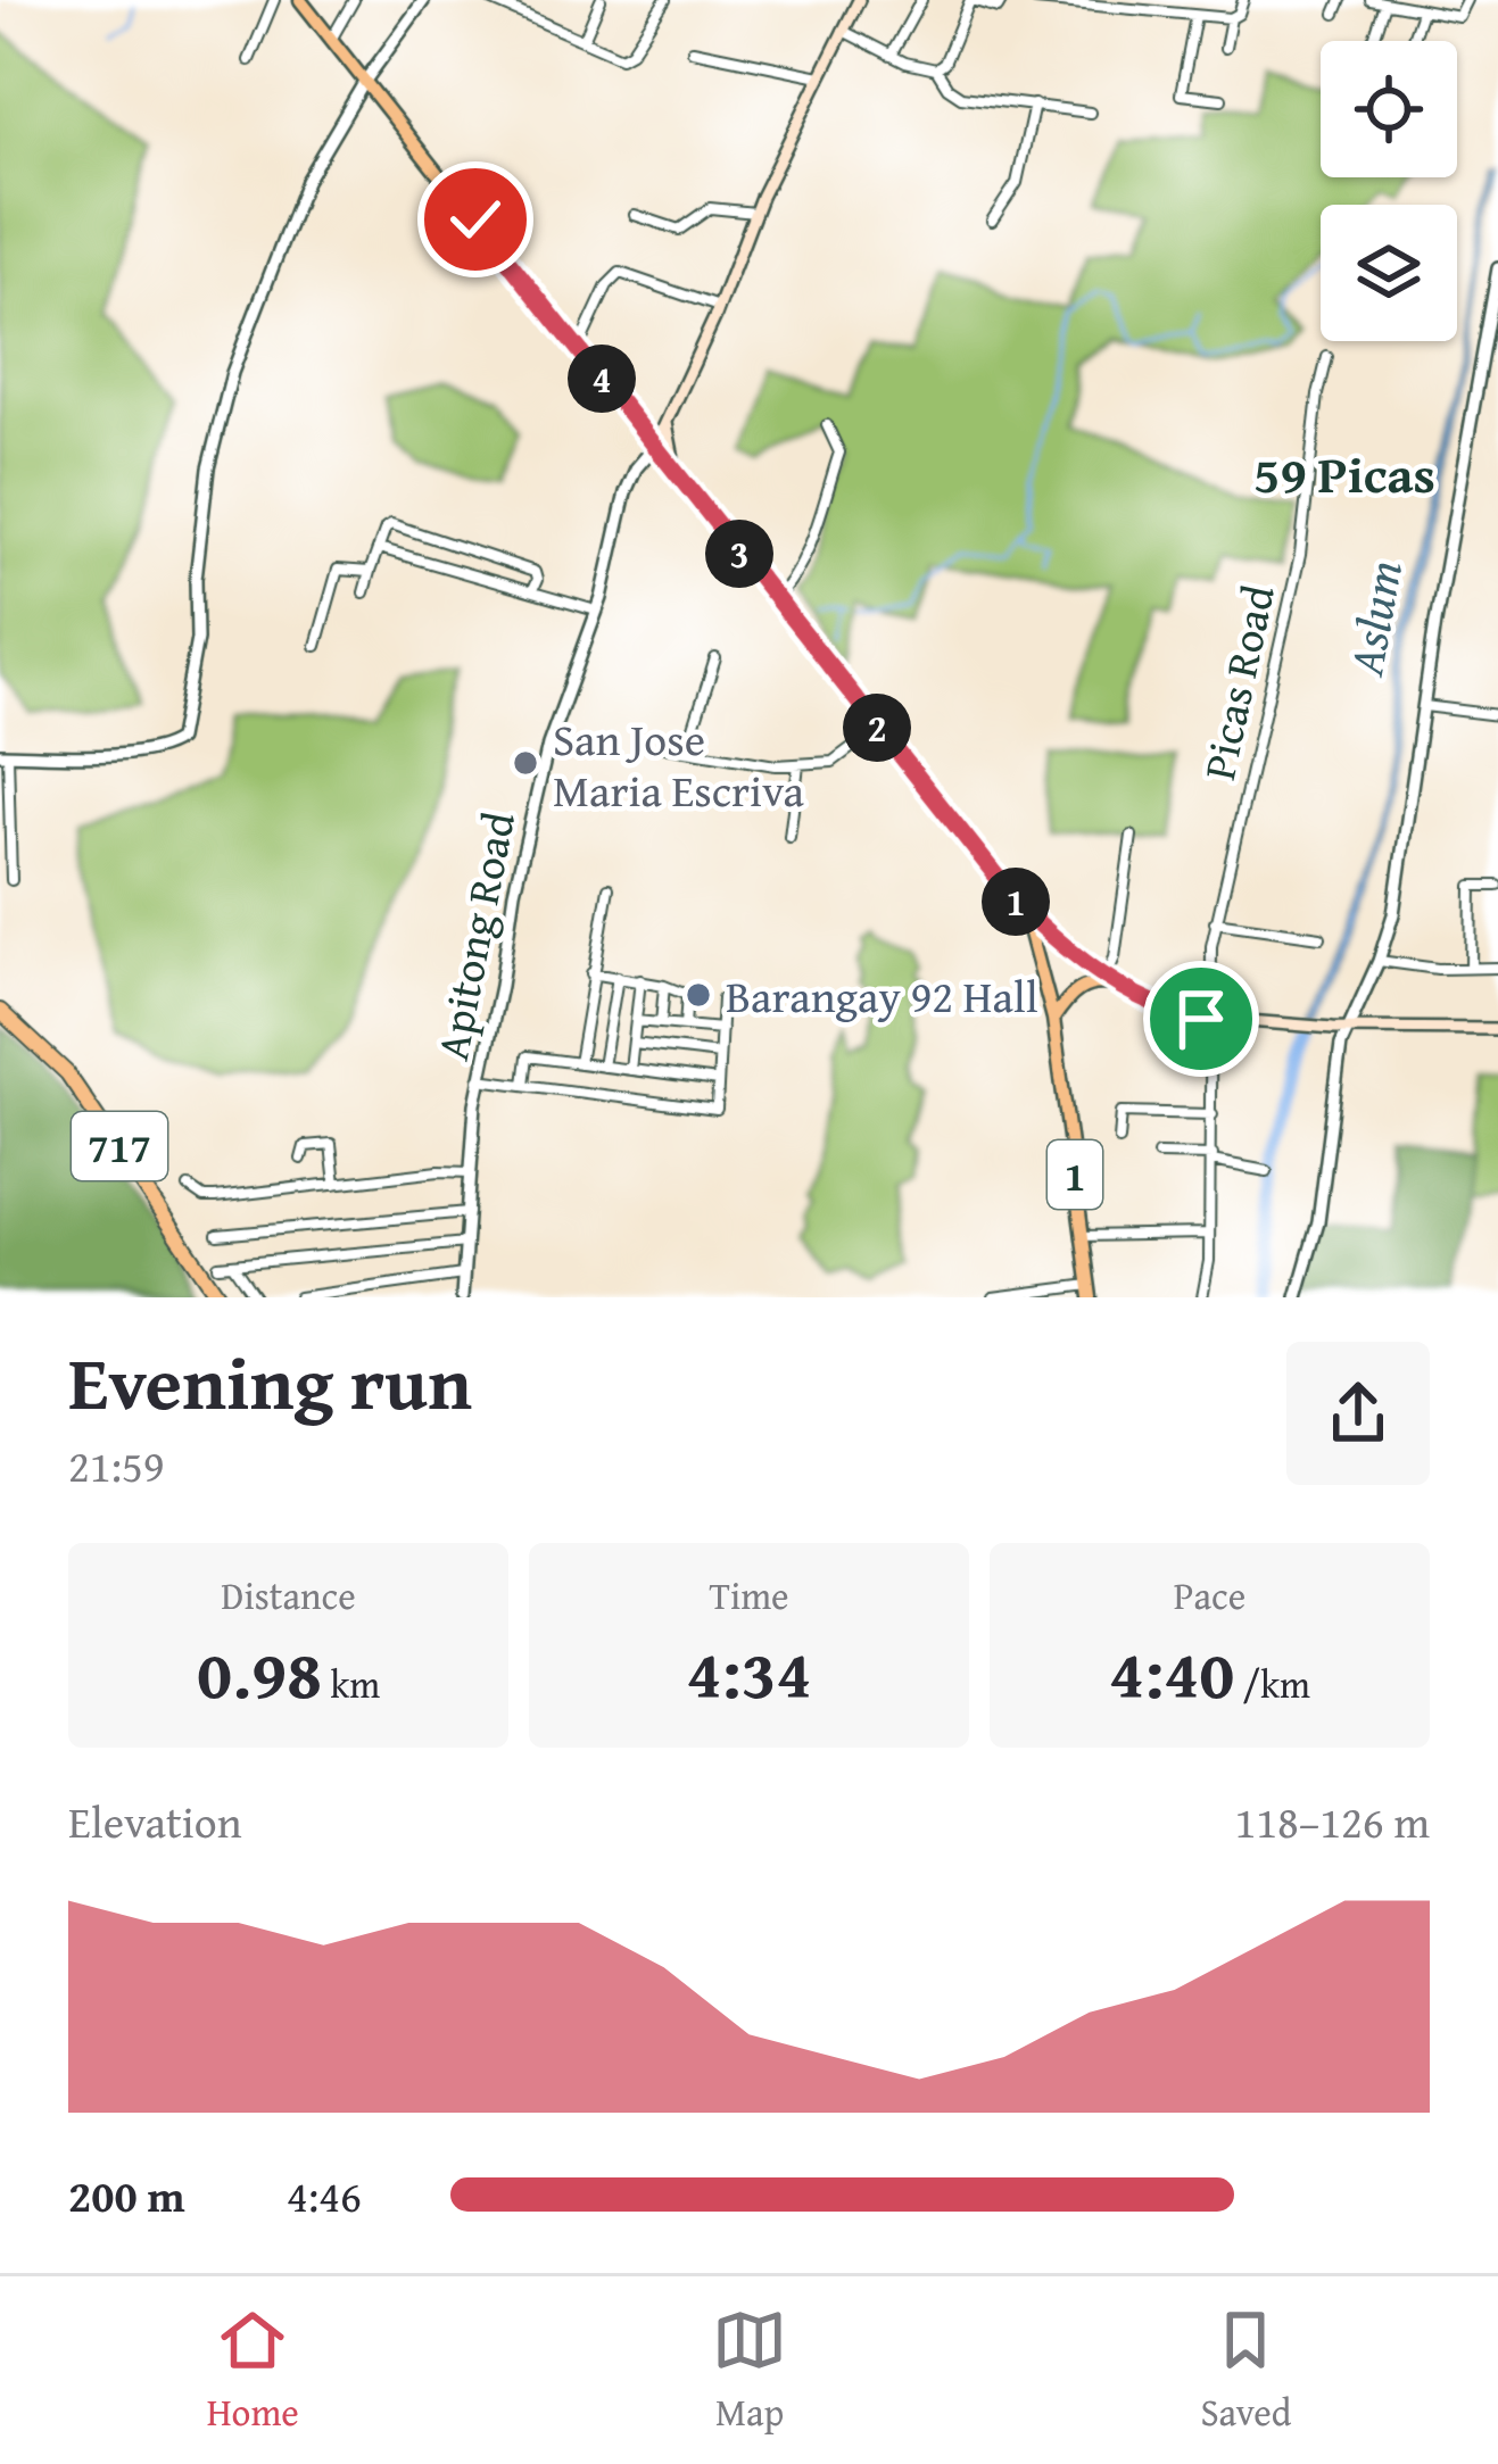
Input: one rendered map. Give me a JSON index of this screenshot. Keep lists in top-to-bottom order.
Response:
{
  "streets": {
    "highway": ["717"],
    "main road": ["1"],
    "street": ["Picas Road", "Apitong Road"]
  },
  "crossings": [
    ["Apitong Road", "1"]
  ],
  "districts": ["59 Picas"],
  "water": ["Aslum"],
  "places": ["San Jose Maria Escriva", "Barangay 92 Hall"],
  "page": {
    "pins": [
      "4",
      "3",
      "2",
      "1"
    ],
    "heading": ["Evening run", "21:59"],
    "stats": [
      ["Distance", "0.98 km"],
      ["Time", "4:34"],
      ["Pace", "4:40 /km"]
    ],
    "chart": ["Elevation", "118–126 m"],
    "list": [
      {
        "name": "200 m",
        "note": "4:46"
      }
    ],
    "tabs": ["Home", "Map", "Saved"]
  }
}
